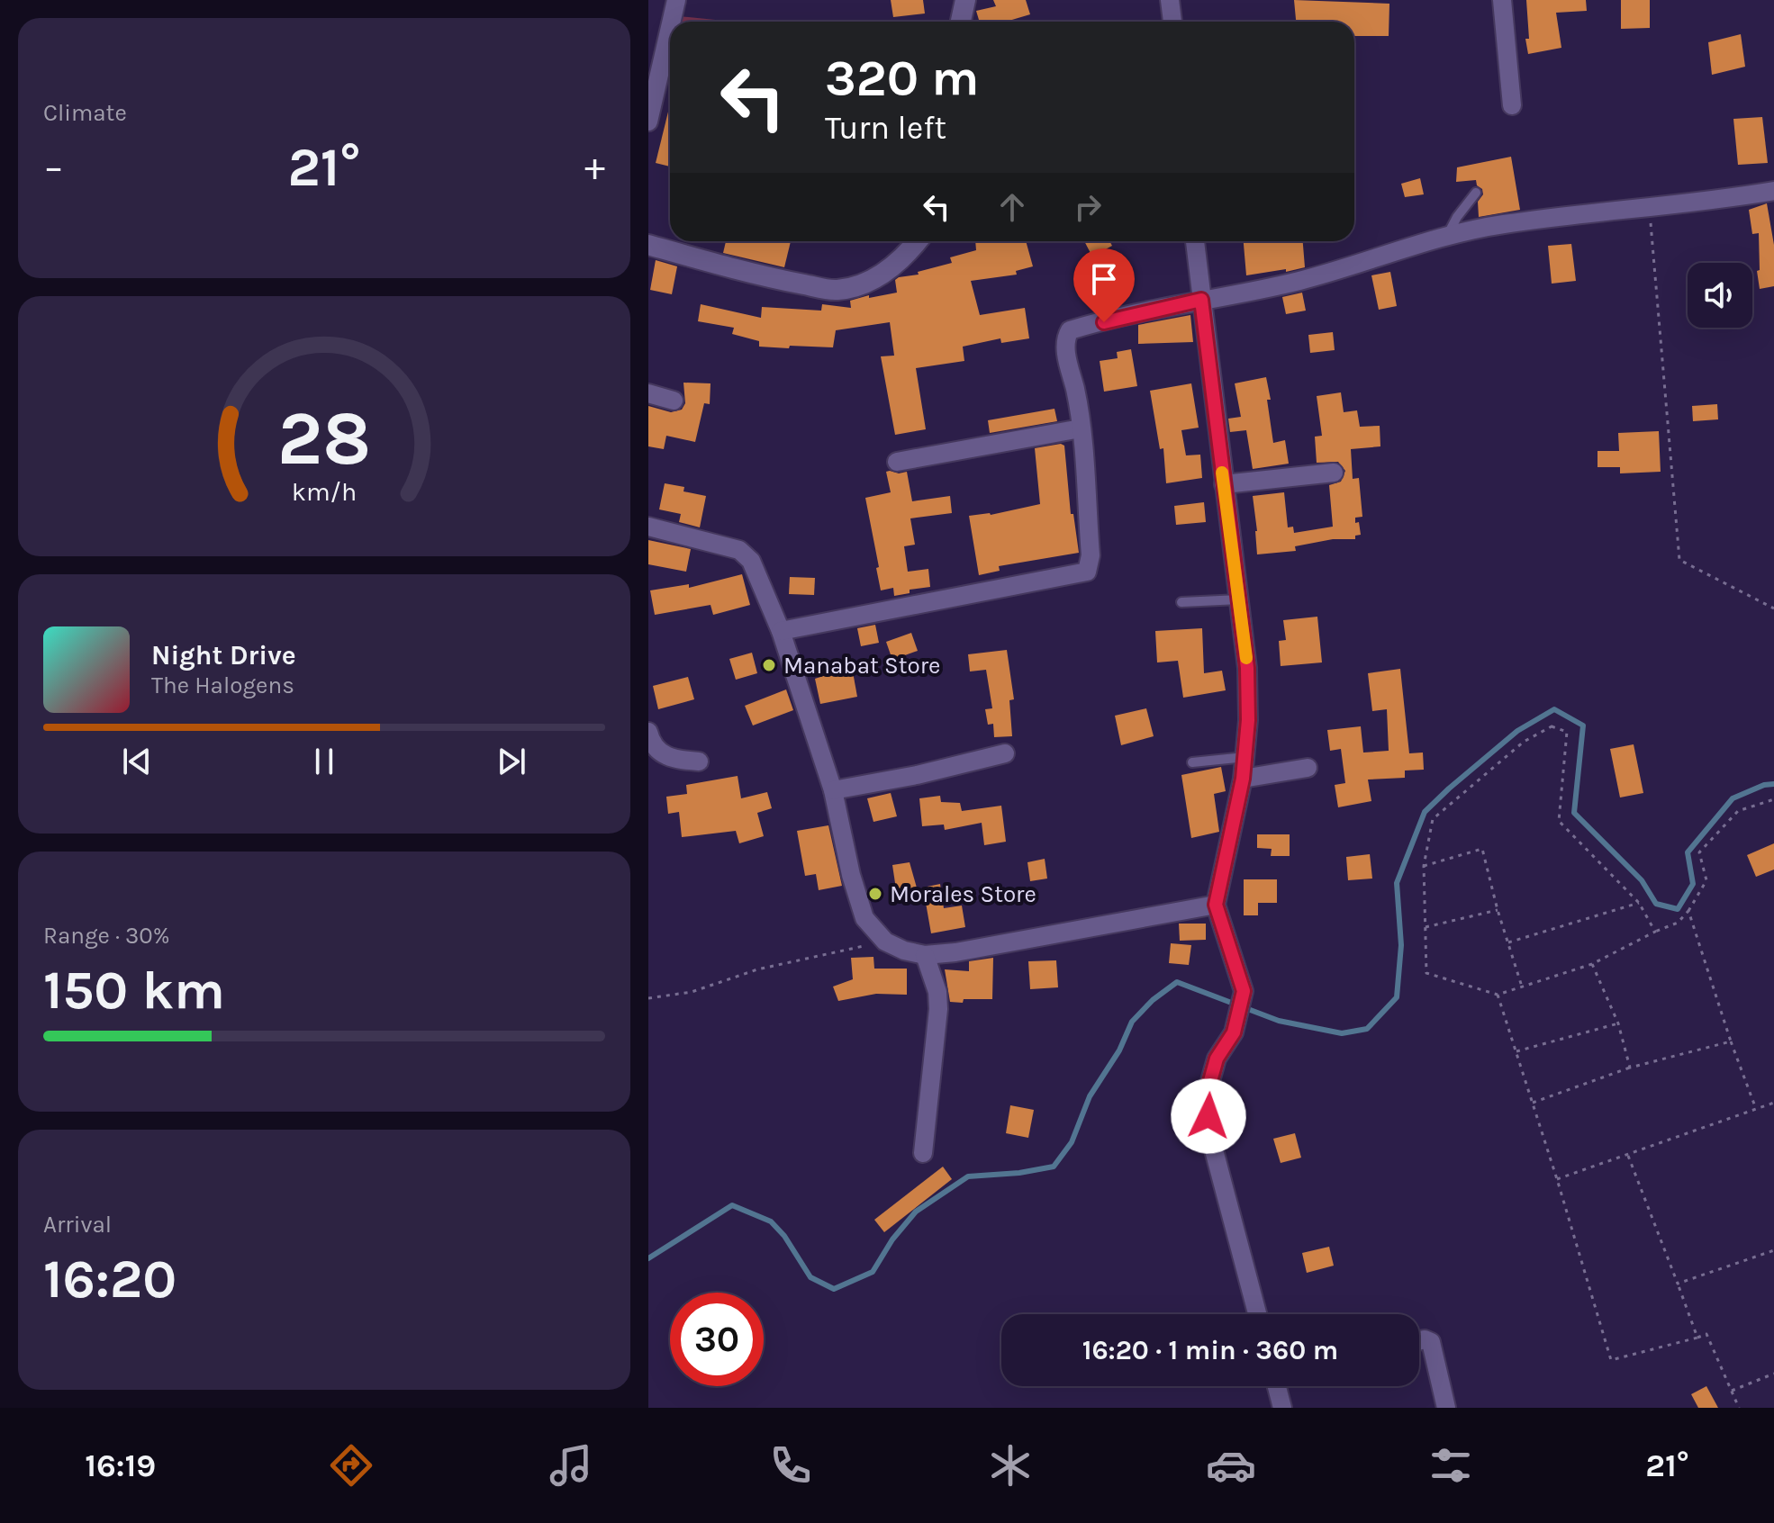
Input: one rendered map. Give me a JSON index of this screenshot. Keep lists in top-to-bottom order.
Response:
{
  "places": ["Manabat Store", "Morales Store"],
  "page": {
    "tile": [
      "Climate",
      ["Range · 30%", "150 km"],
      ["Arrival", "16:20"]
    ],
    "turn": ["320 m", "Turn left"],
    "heat": ["−", "21°", "+"],
    "song": ["Night Drive", "The Halogens"],
    "limit": "30",
    "trip": "16:20 · 1 min · 360 m",
    "tabs": ["16:19", "21°"],
    "gauge": ["28", "km/h"]
  }
}
